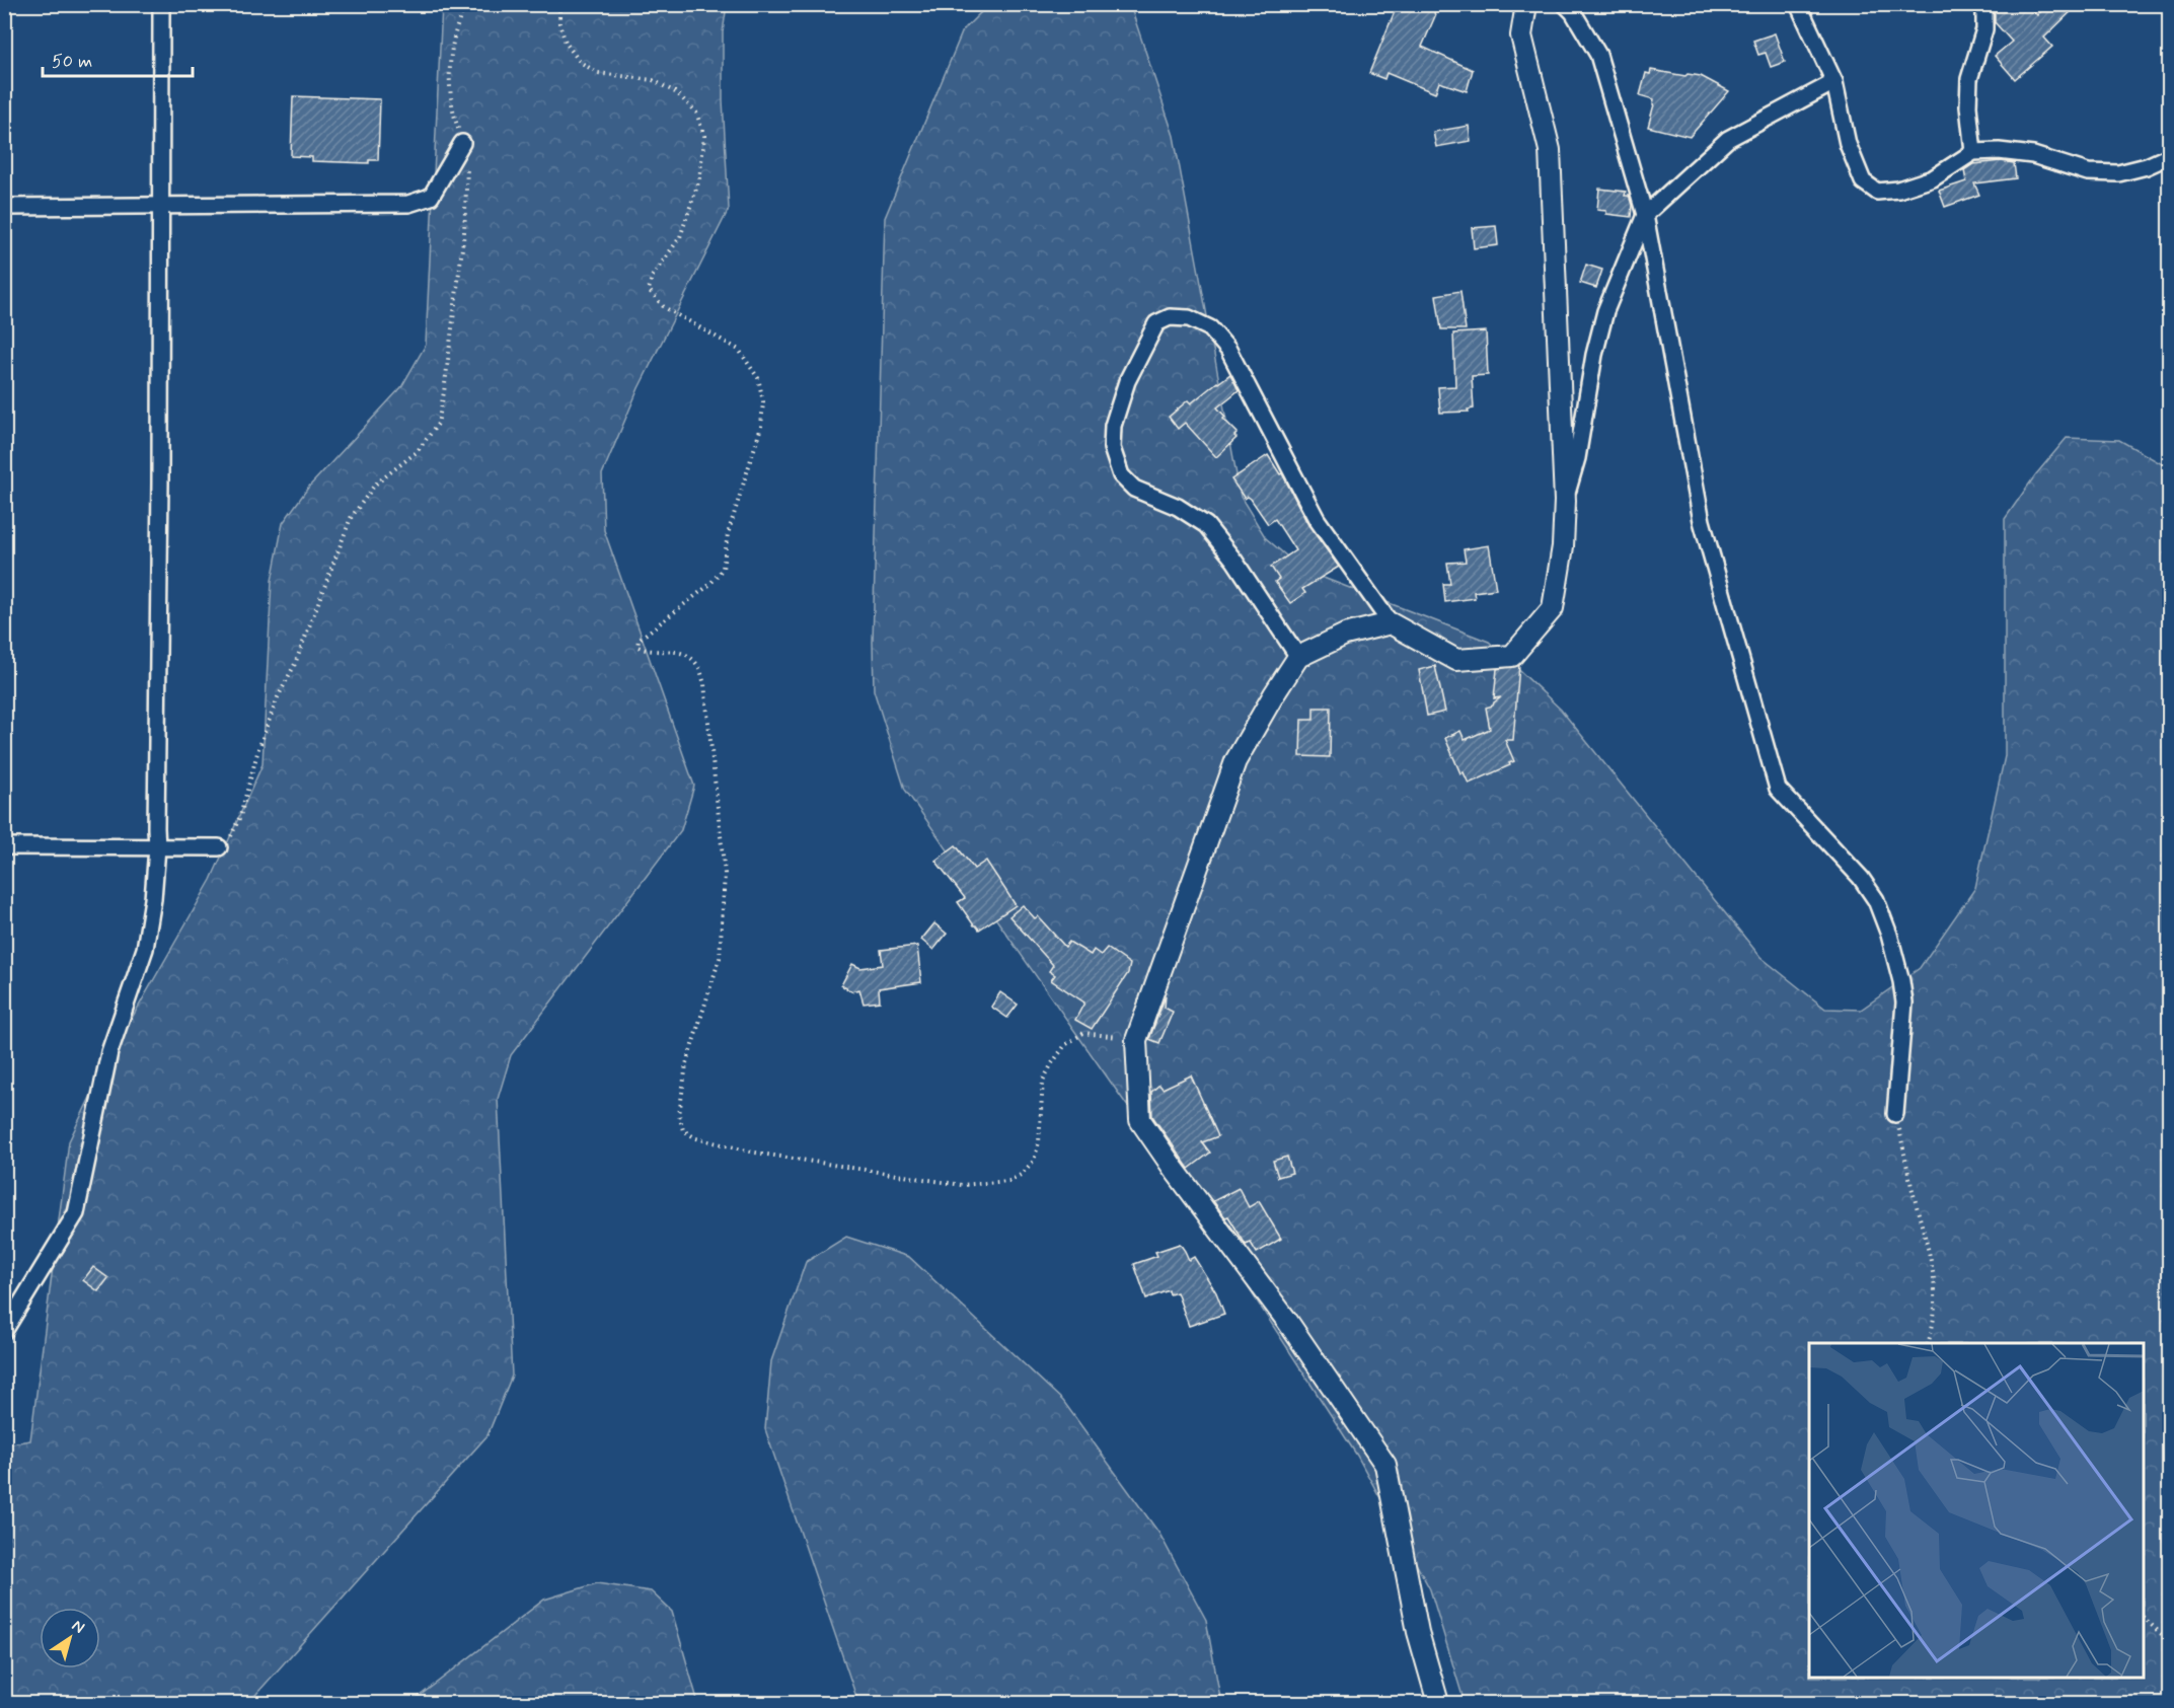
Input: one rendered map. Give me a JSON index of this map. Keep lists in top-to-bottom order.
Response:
{
  "scale_bar": "50 m",
  "north": "top right"
}
